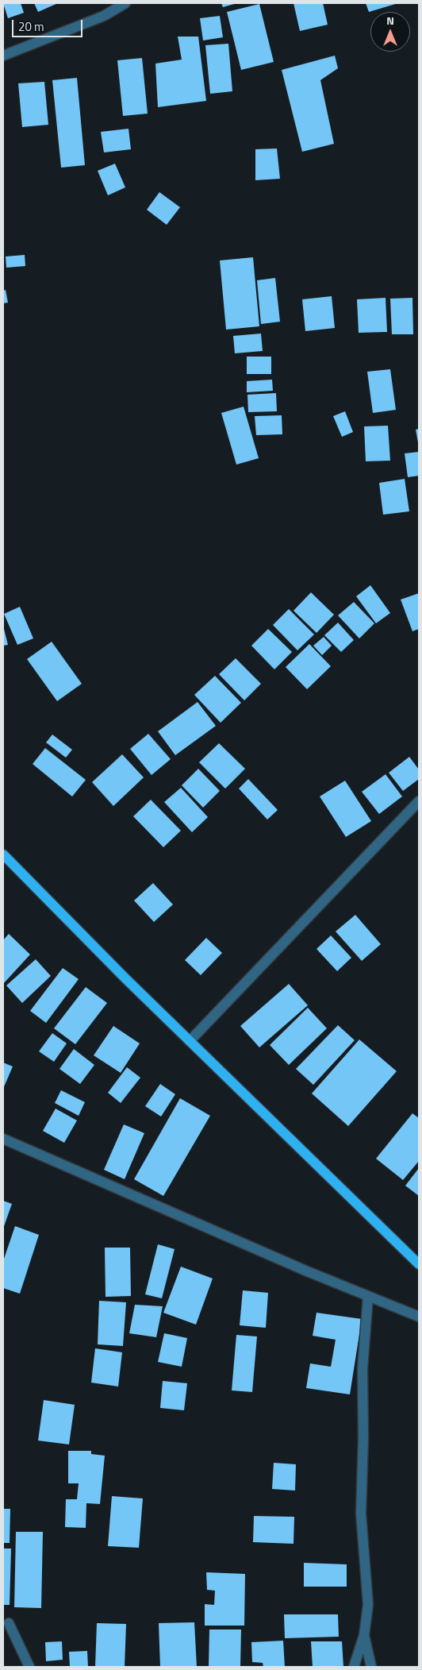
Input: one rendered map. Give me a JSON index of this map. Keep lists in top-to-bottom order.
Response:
{
  "scale_bar": "20 m",
  "north": "top"
}
